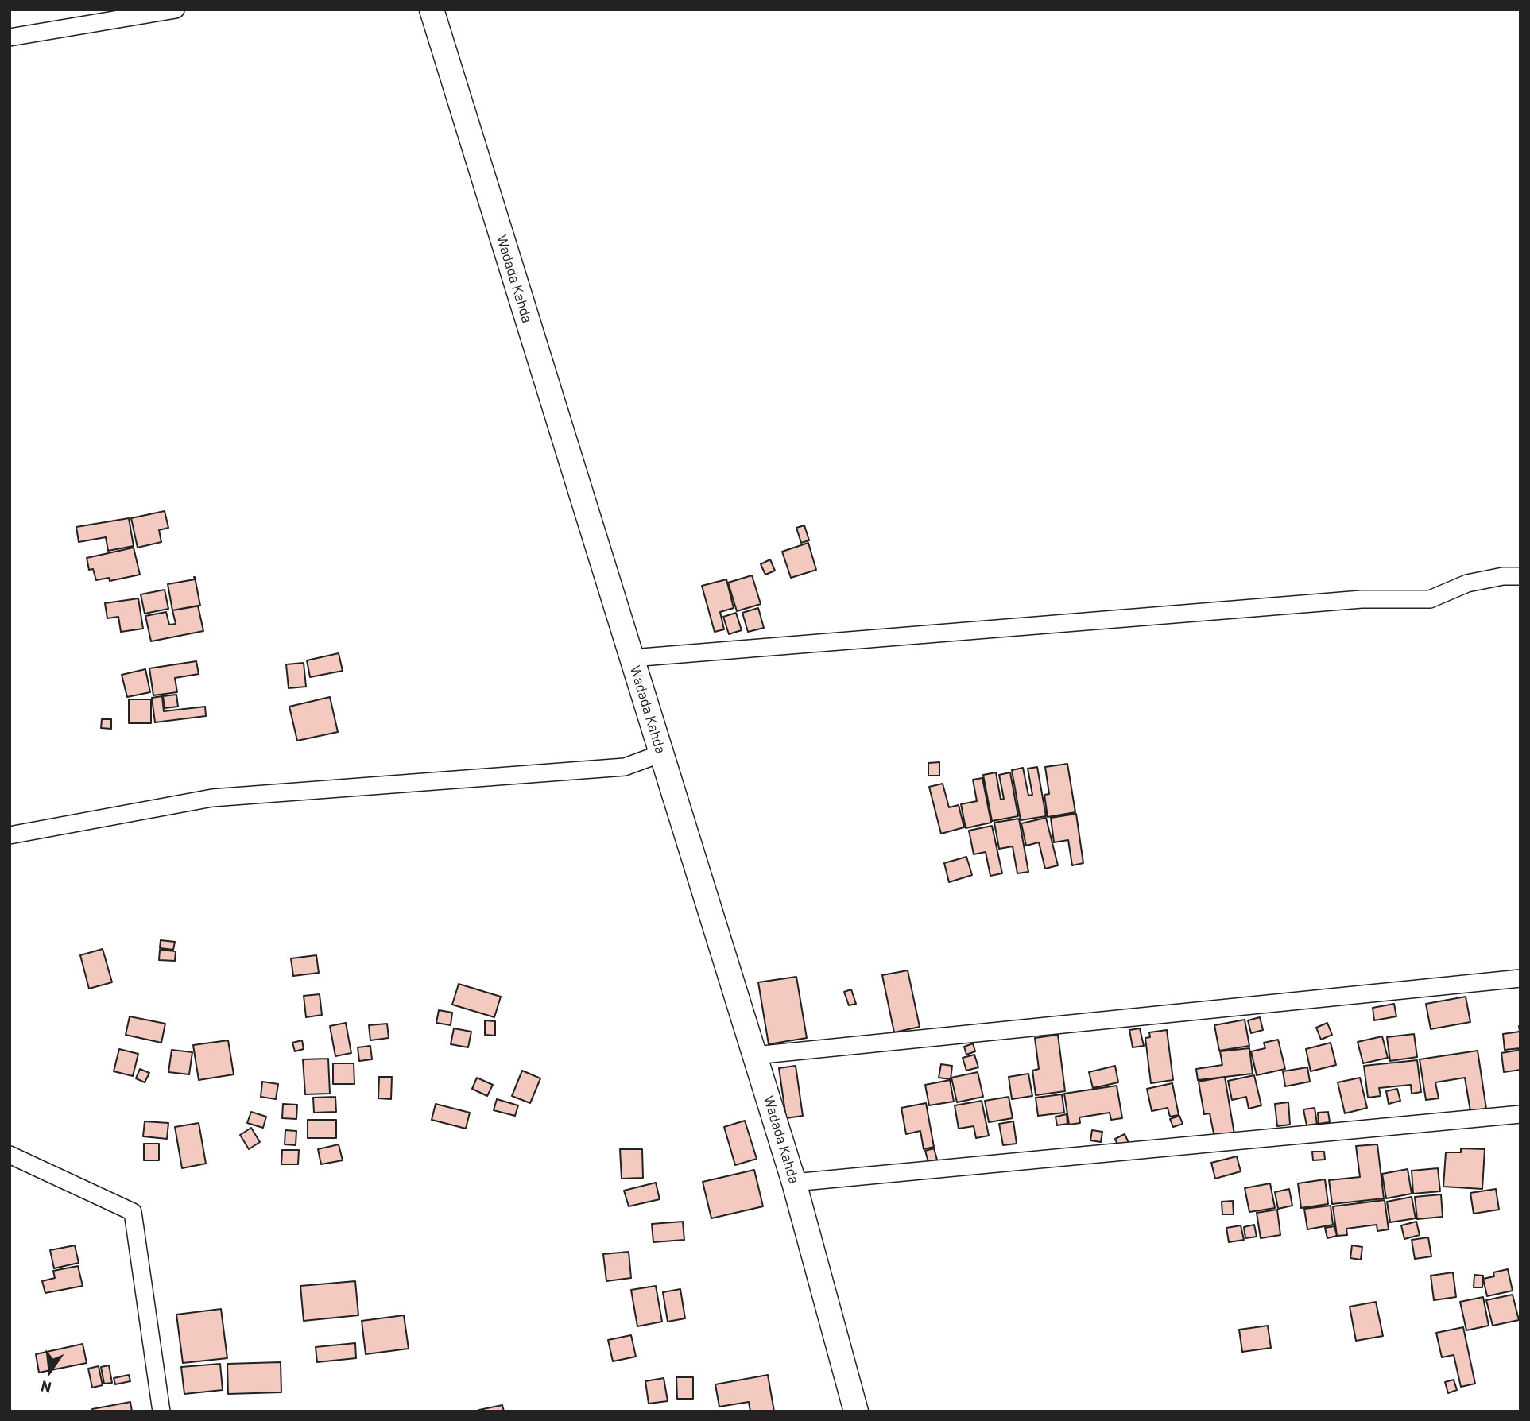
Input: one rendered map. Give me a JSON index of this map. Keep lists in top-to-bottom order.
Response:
{
  "streets": {
    "main road": ["Wadada Kahda"]
  },
  "north": "bottom"
}
